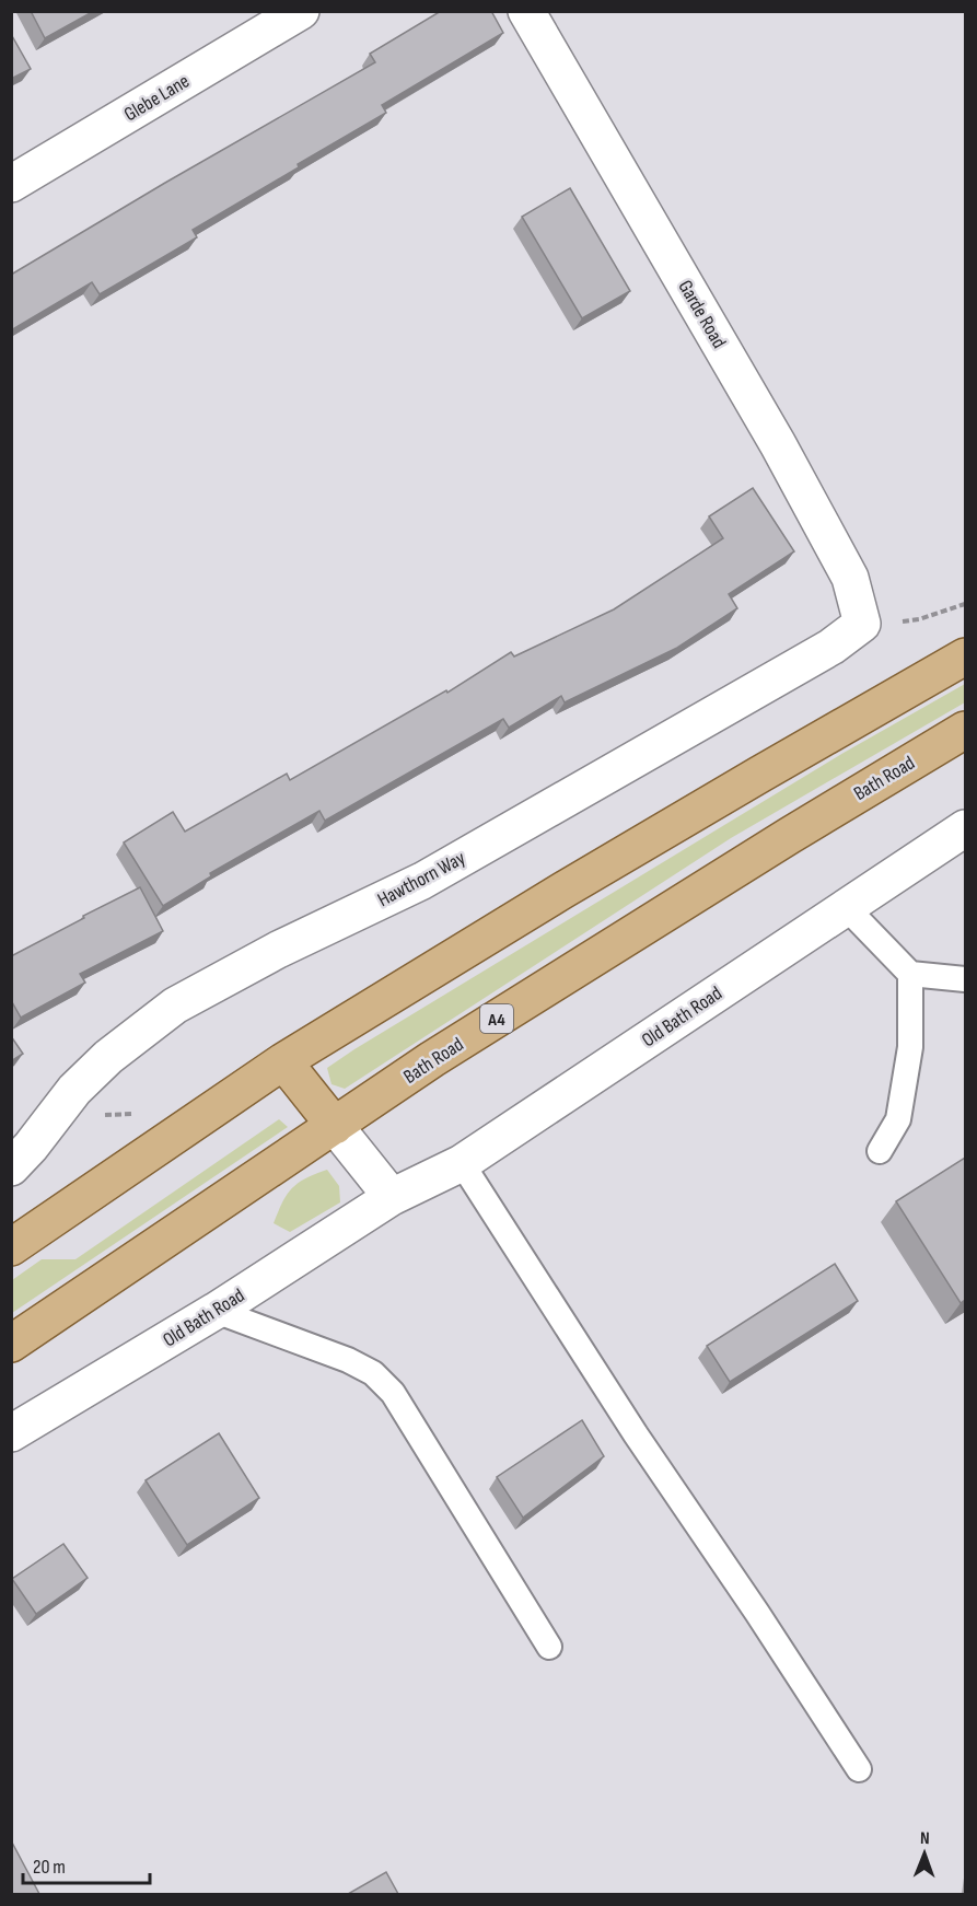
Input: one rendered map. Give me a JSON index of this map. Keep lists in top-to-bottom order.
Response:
{
  "streets": {
    "main road": ["Bath Road", "A4"],
    "street": [
      "Glebe Lane",
      "Garde Road",
      "Hawthorn Way",
      "Old Bath Road"
    ]
  },
  "crossings": [
    ["Garde Road", "Hawthorn Way"]
  ],
  "scale_bar": "20 m",
  "north": "top"
}
